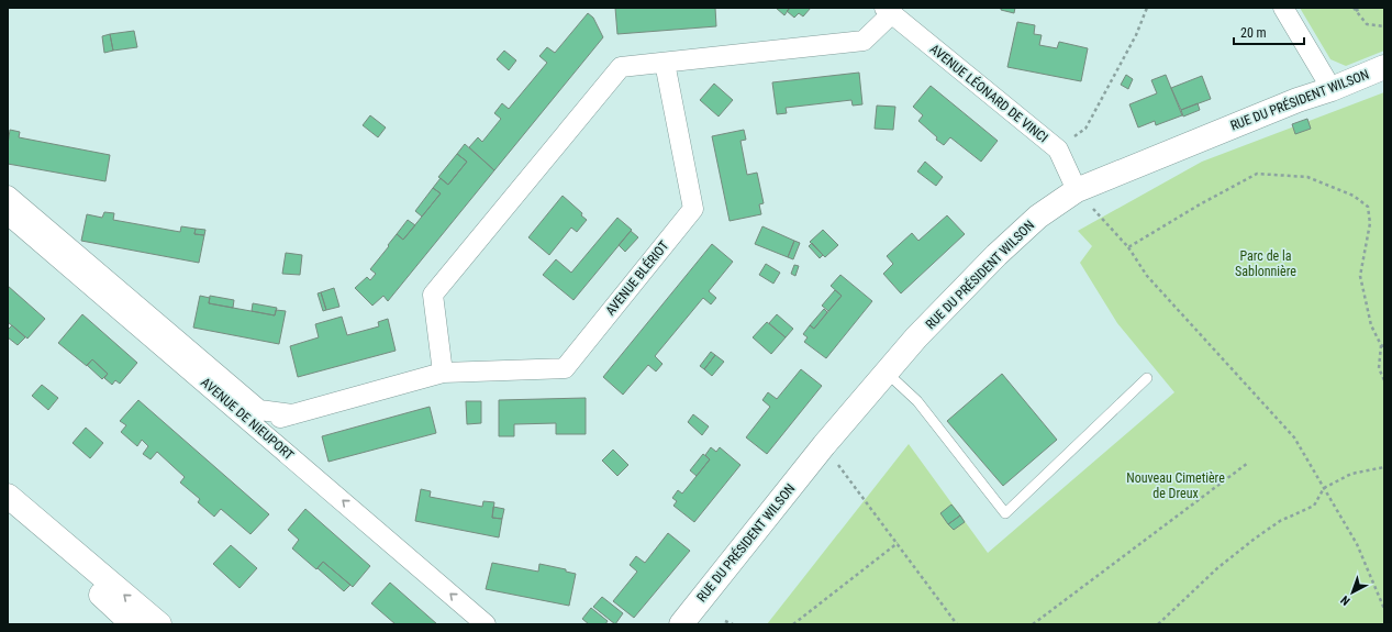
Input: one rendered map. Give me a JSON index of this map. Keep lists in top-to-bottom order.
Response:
{
  "streets": {
    "main road": ["RUE DU PRÉSIDENT WILSON"],
    "street": ["AVENUE LÉONARD DE VINCI", "AVENUE BLÉRIOT", "AVENUE DE NIEUPORT"]
  },
  "crossings": [
    ["AVENUE LÉONARD DE VINCI", "RUE DU PRÉSIDENT WILSON"],
    ["AVENUE BLÉRIOT", "AVENUE DE NIEUPORT"]
  ],
  "parks": ["Parc de la Sablonnière", "Nouveau Cimetière de Dreux"],
  "scale_bar": "20 m",
  "north": "bottom left"
}
